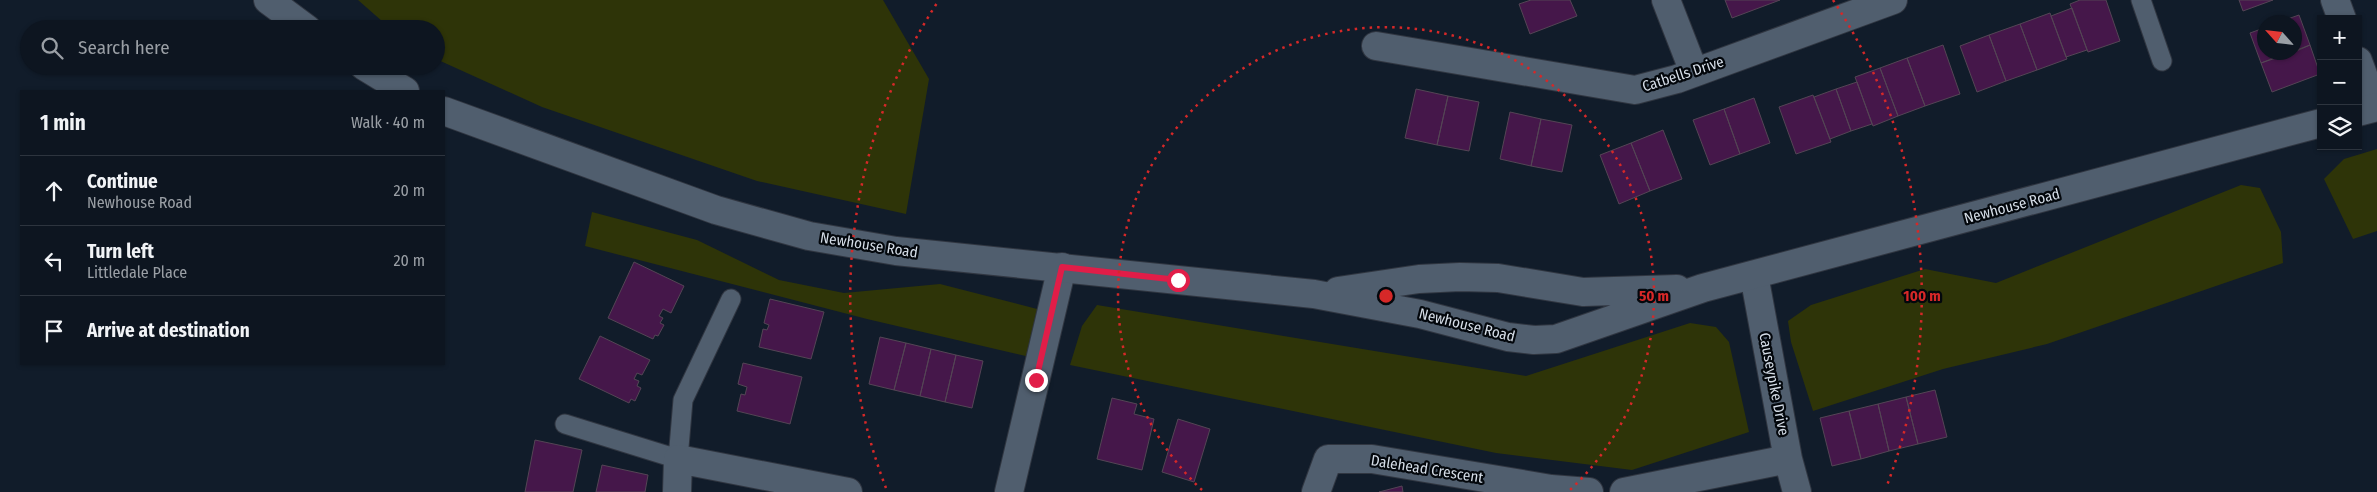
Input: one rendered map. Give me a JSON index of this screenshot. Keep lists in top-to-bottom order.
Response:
{
  "streets": {
    "street": [
      "Catbells Drive",
      "Newhouse Road",
      "Causeypike Drive",
      "Dalehead Crescent"
    ]
  },
  "crossings": [
    ["Newhouse Road", "Causeypike Drive"]
  ],
  "north": "top left",
  "page": {
    "map_buttons": ["+", "−"],
    "search": "Search here",
    "heading": ["1 min", "Walk · 40 m"],
    "list": [
      ["Continue", "Newhouse Road", "20 m"],
      ["Turn left", "Littledale Place", "20 m"],
      "Arrive at destination"
    ]
  },
  "rings": ["50 m", "100 m"]
}
